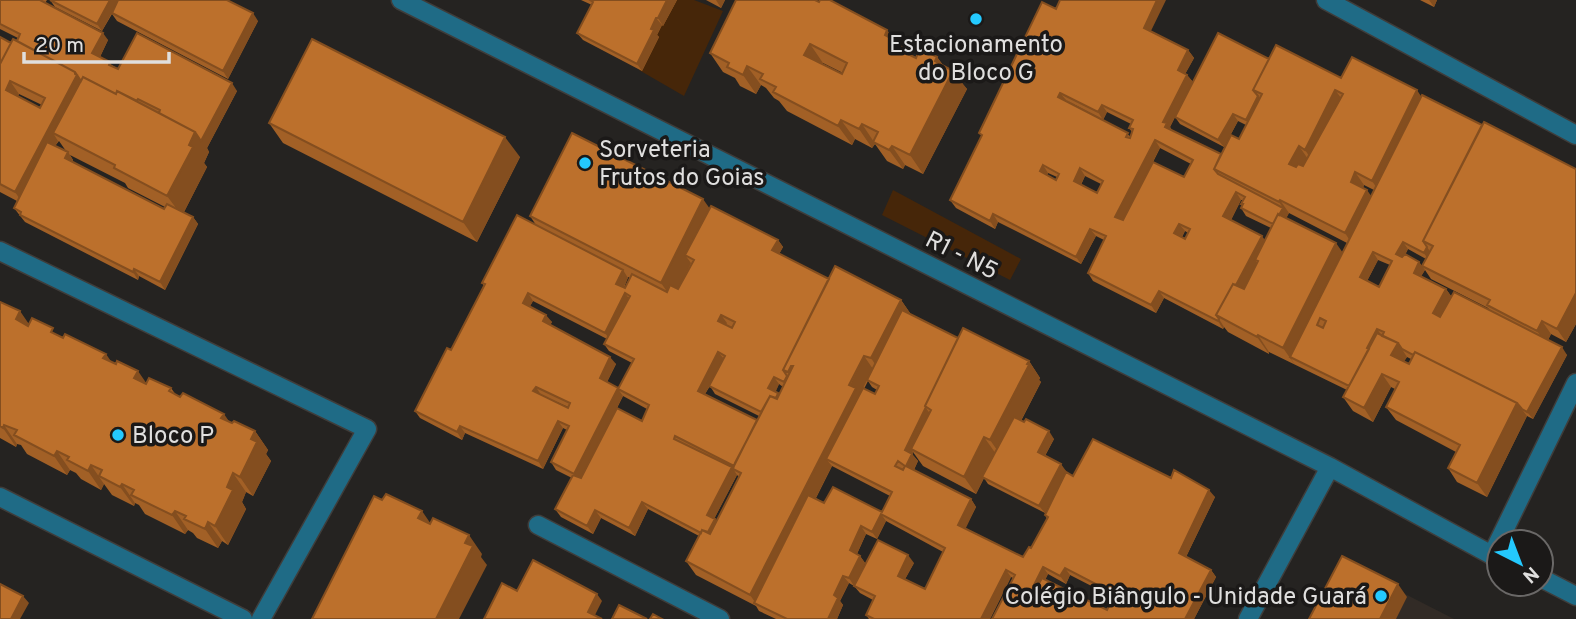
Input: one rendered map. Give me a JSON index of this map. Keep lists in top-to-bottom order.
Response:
{
  "streets": {
    "street": ["R1 - N5"]
  },
  "places": [
    "Estacionamento do Bloco G",
    "Sorveteria Frutos do Goias",
    "Bloco P",
    "Colégio Biângulo - Unidade Guará"
  ],
  "scale_bar": "20 m",
  "north": "bottom right"
}
